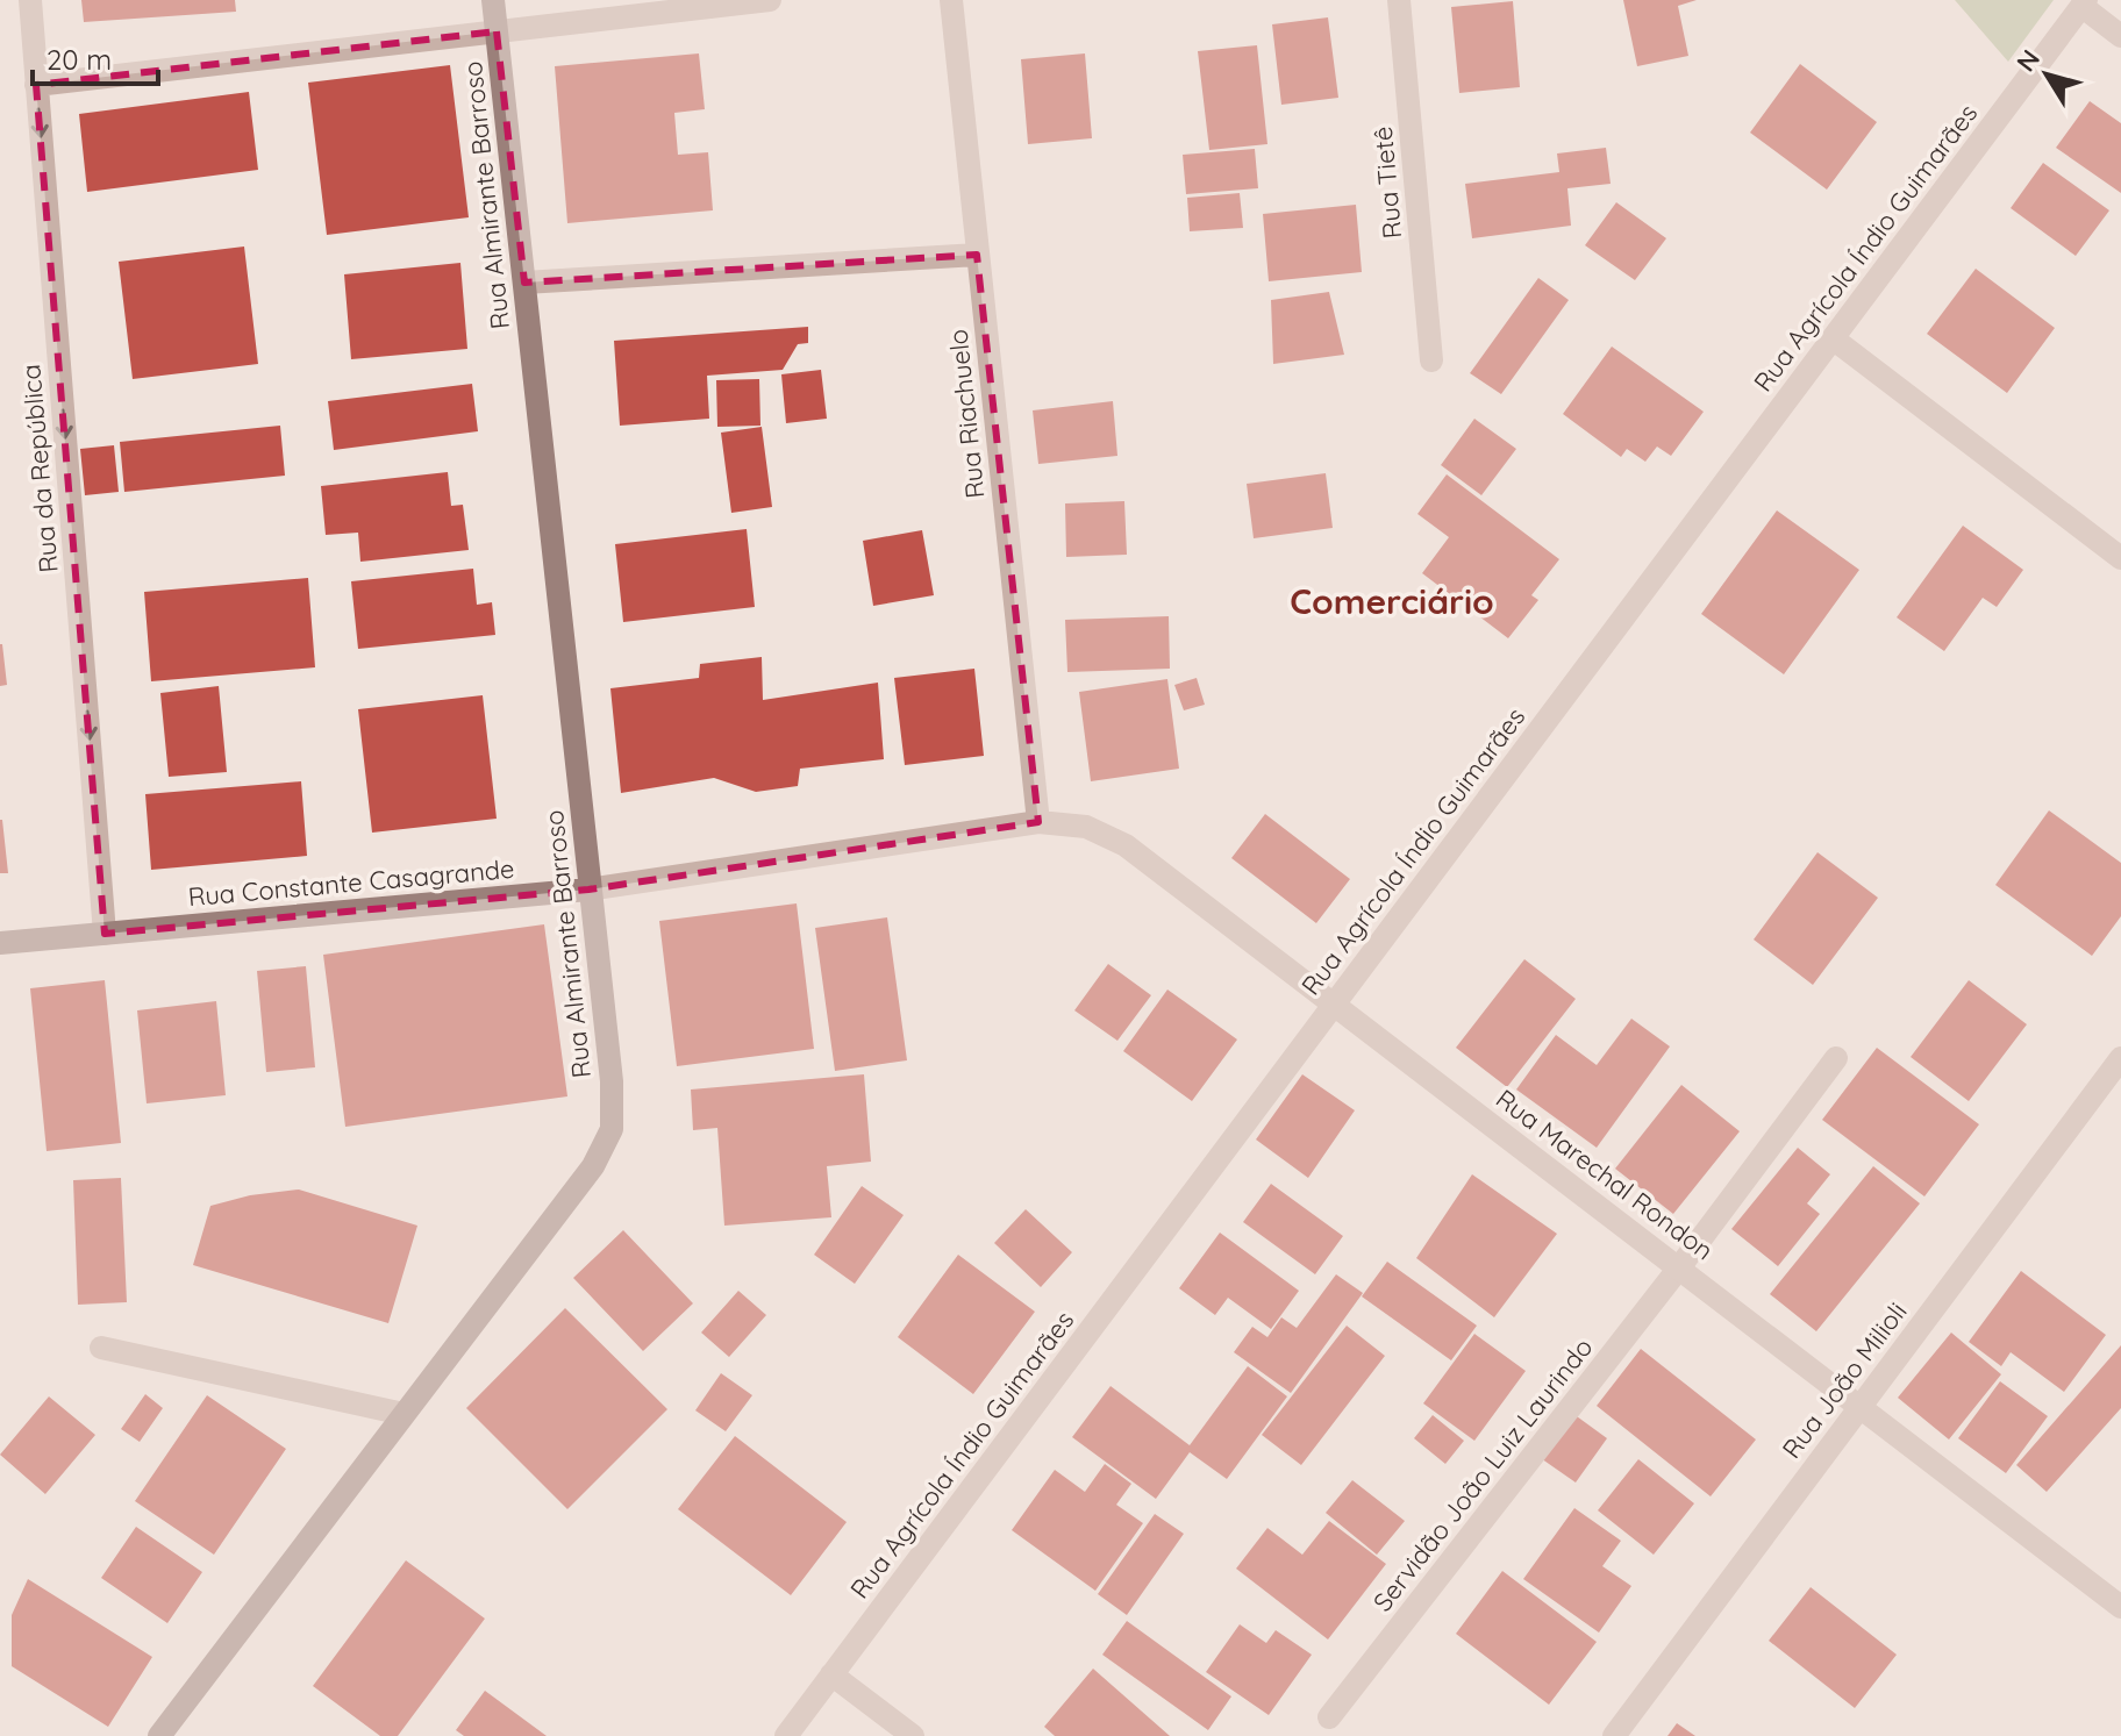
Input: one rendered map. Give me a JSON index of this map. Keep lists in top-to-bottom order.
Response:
{
  "streets": {
    "main road": ["Rua Almirante Barroso", "Rua Constante Casagrande"],
    "street": [
      "Rua Tietê",
      "Rua Agrícola Índio Guimarães",
      "Rua Riachuelo",
      "Rua da República",
      "Rua Marechal Rondon",
      "Rua João Milioli",
      "Servidão João Luiz Laurindo"
    ]
  },
  "crossings": [
    ["Rua Almirante Barroso", "Rua Constante Casagrande"],
    ["Rua Agrícola Índio Guimarães", "Rua Marechal Rondon"],
    ["Rua Riachuelo", "Rua Constante Casagrande"],
    ["Rua Riachuelo", "Rua Marechal Rondon"],
    ["Rua da República", "Rua Constante Casagrande"],
    ["Rua Constante Casagrande", "Rua Marechal Rondon"],
    ["Rua Marechal Rondon", "Rua João Milioli"],
    ["Rua Marechal Rondon", "Servidão João Luiz Laurindo"]
  ],
  "one_way": ["Rua da República"],
  "districts": ["Comerciário"],
  "scale_bar": "20 m",
  "north": "top left"
}
